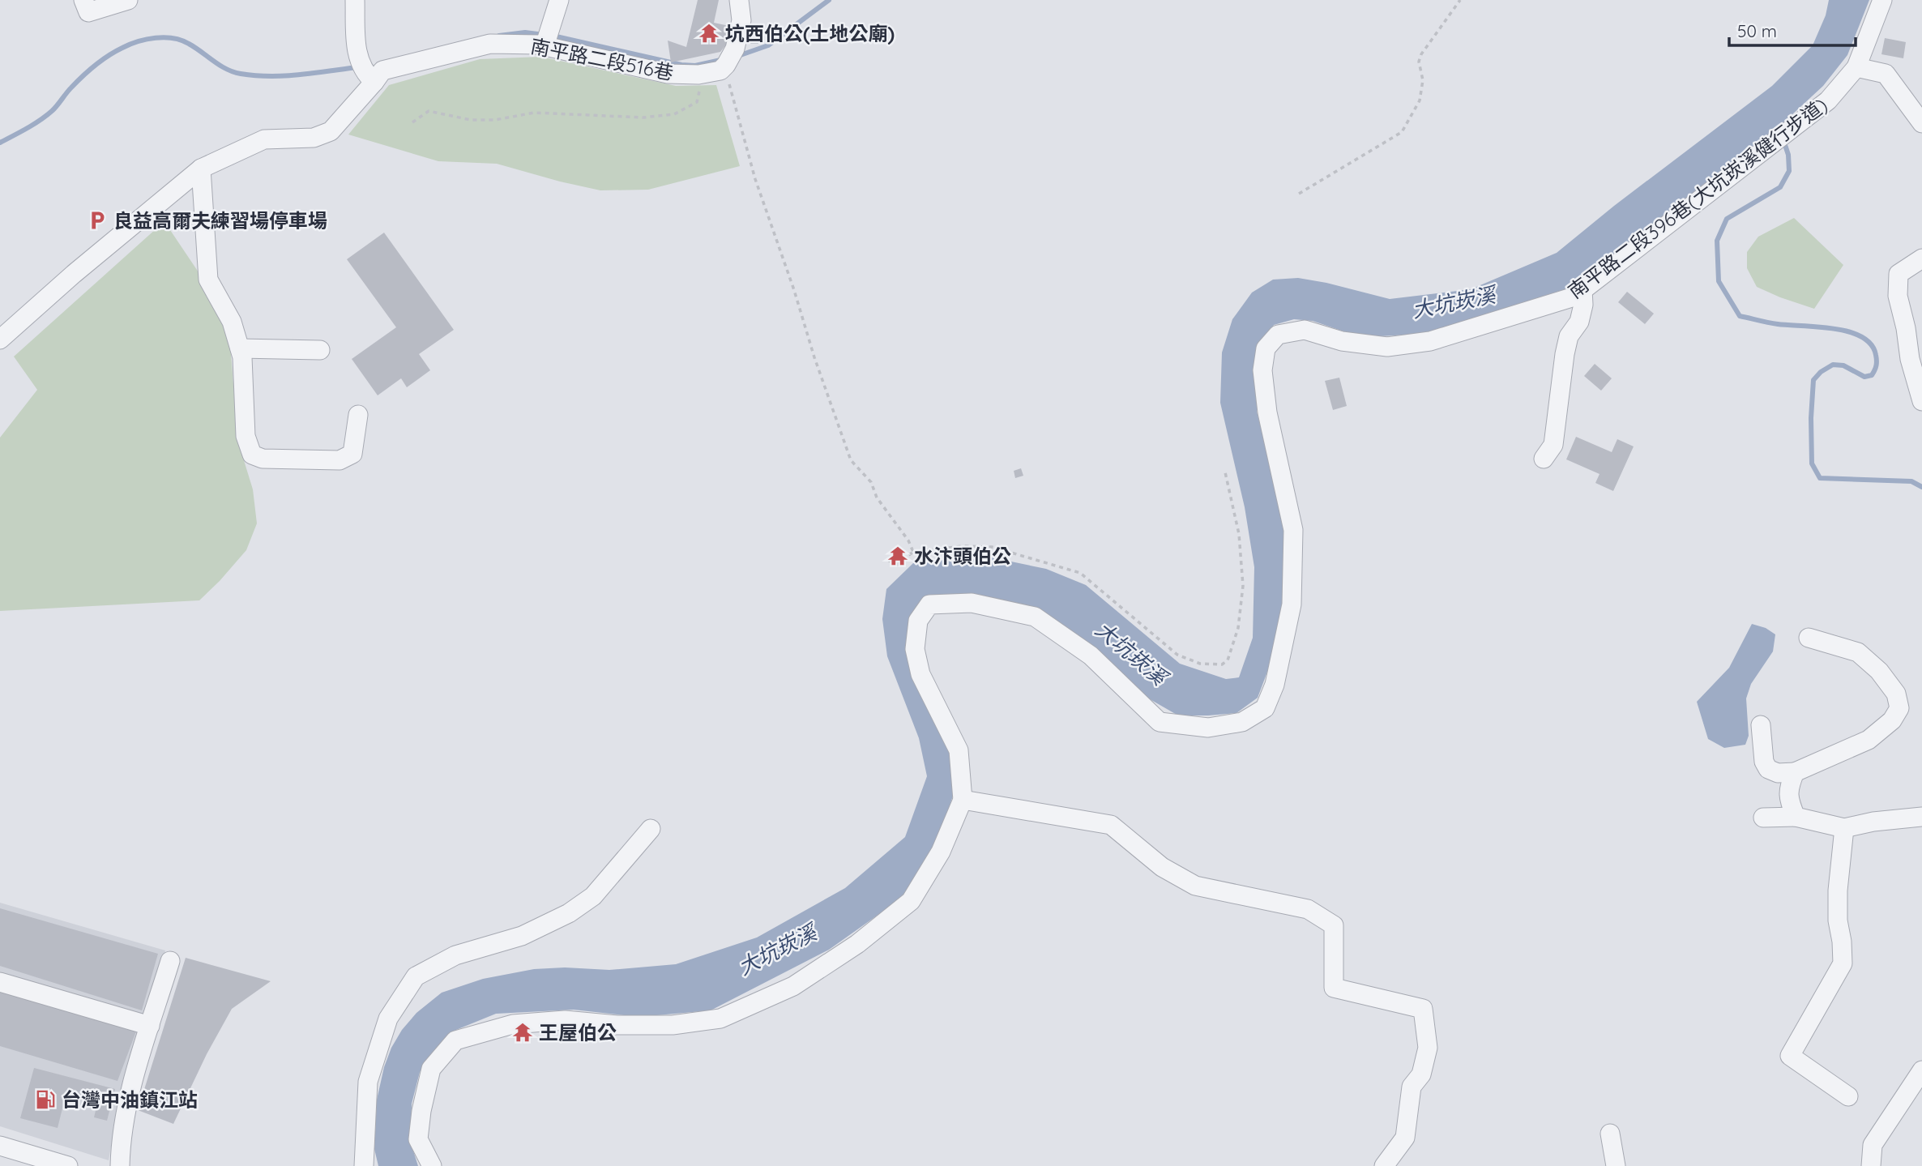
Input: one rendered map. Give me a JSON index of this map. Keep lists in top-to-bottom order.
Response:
{
  "streets": {
    "street": ["南平路二段516巷", "南平路二段396巷(大坑崁溪健行步道)"]
  },
  "water": ["大坑崁溪"],
  "places": {
    "temple": ["坑西伯公(土地公廟)", "水汴頭伯公", "王屋伯公"],
    "parking": ["良益高爾夫練習場停車場"],
    "fuel station": ["台灣中油鎮江站"]
  },
  "scale_bar": "50 m"
}
